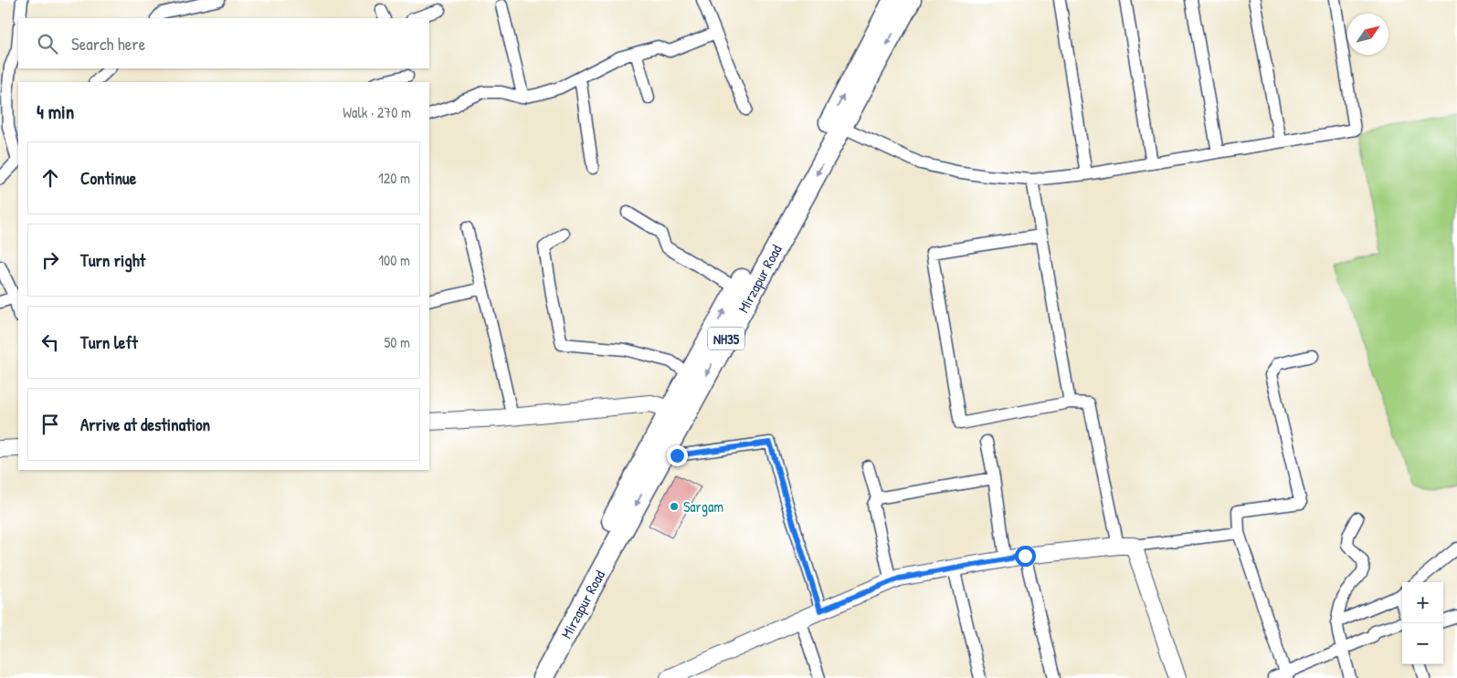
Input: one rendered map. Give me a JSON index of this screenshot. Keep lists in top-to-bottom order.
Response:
{
  "streets": {
    "highway": ["Mirzapur Road", "NH35"]
  },
  "places": ["Sargam"],
  "north": "top right",
  "page": {
    "search": "Search here",
    "heading": ["4 min", "Walk · 270 m"],
    "list": [
      ["Continue", "120 m"],
      ["Turn right", "100 m"],
      ["Turn left", "50 m"],
      "Arrive at destination"
    ],
    "map_buttons": ["+", "−"]
  }
}
